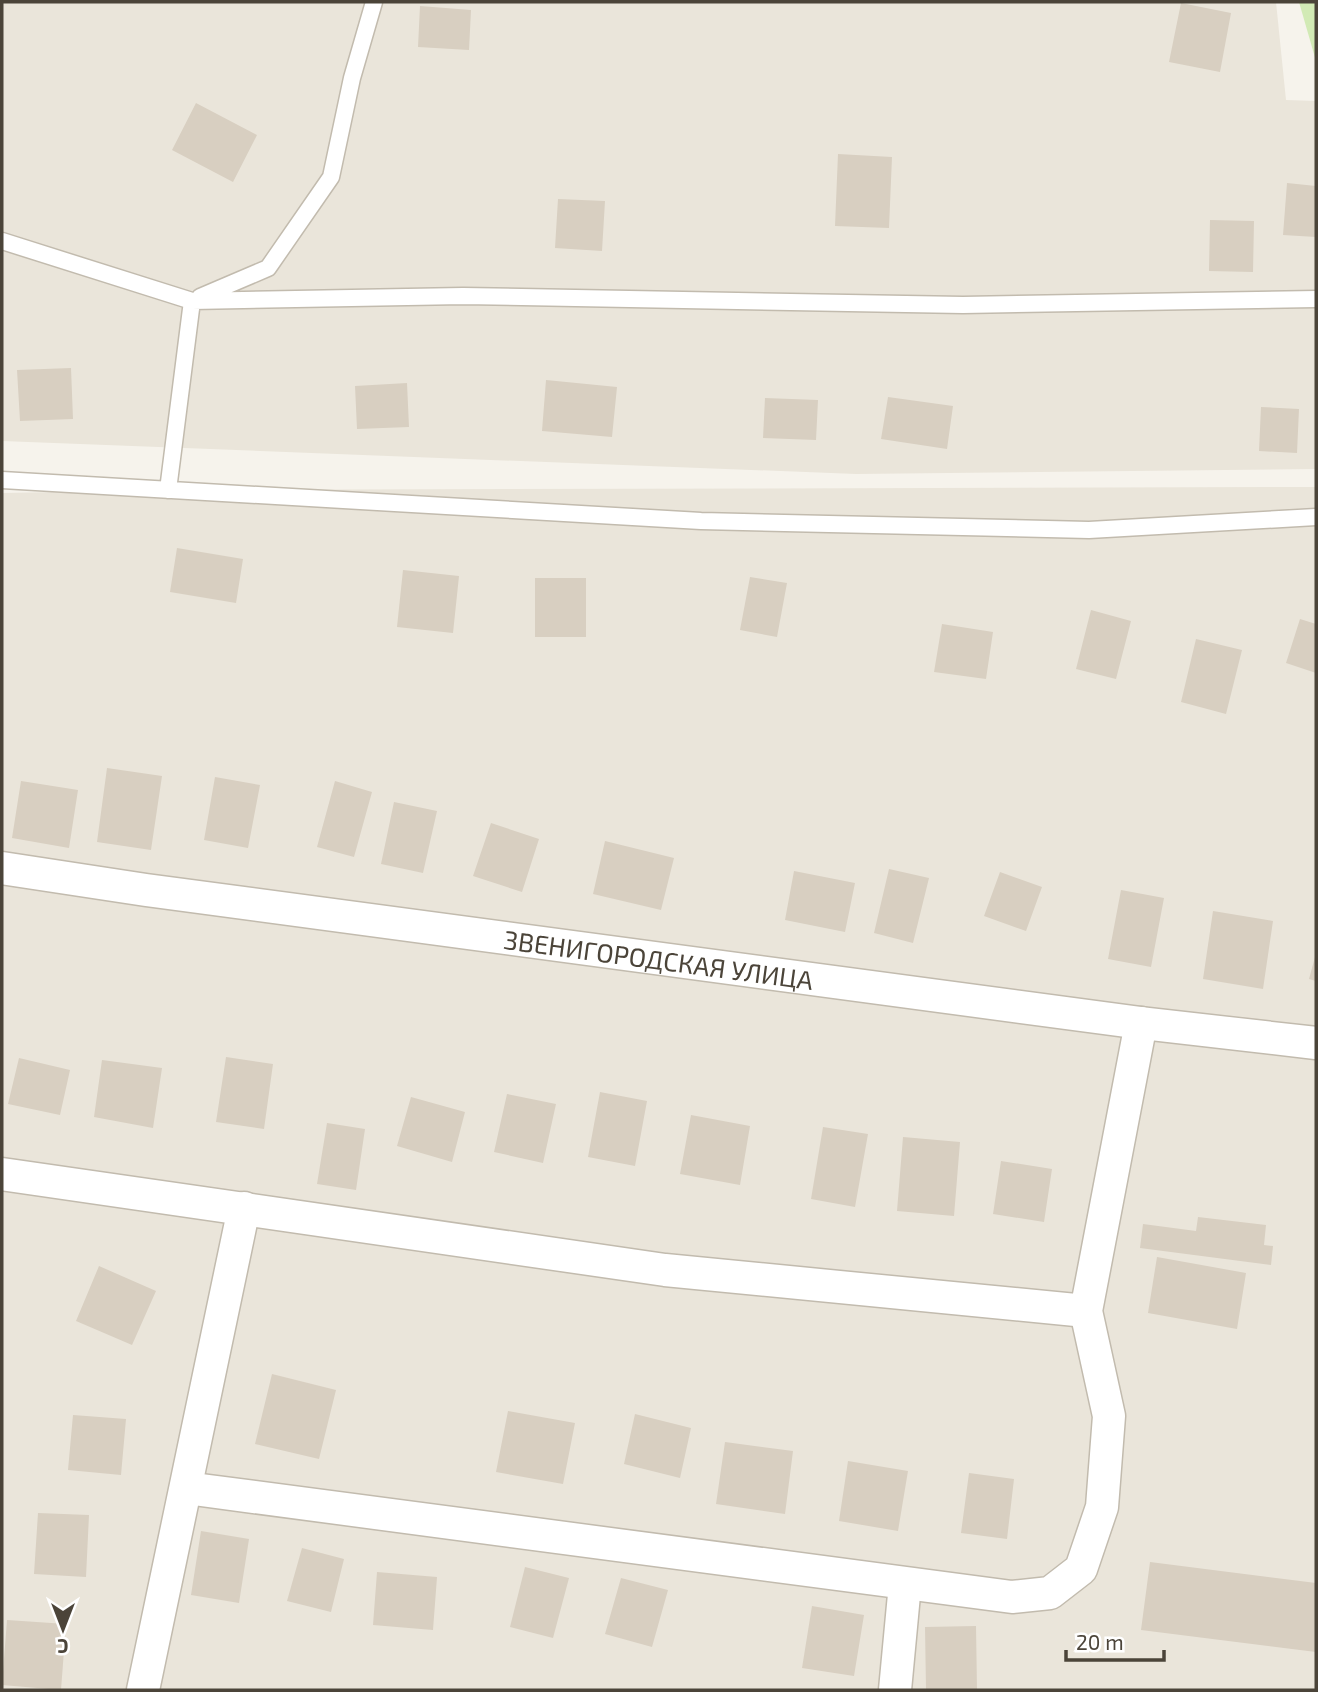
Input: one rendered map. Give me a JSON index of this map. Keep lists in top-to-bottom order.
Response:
{
  "streets": {
    "street": ["ЗВЕНИГОРОДСКАЯ УЛИЦА"]
  },
  "scale_bar": "20 m",
  "north": "bottom"
}
